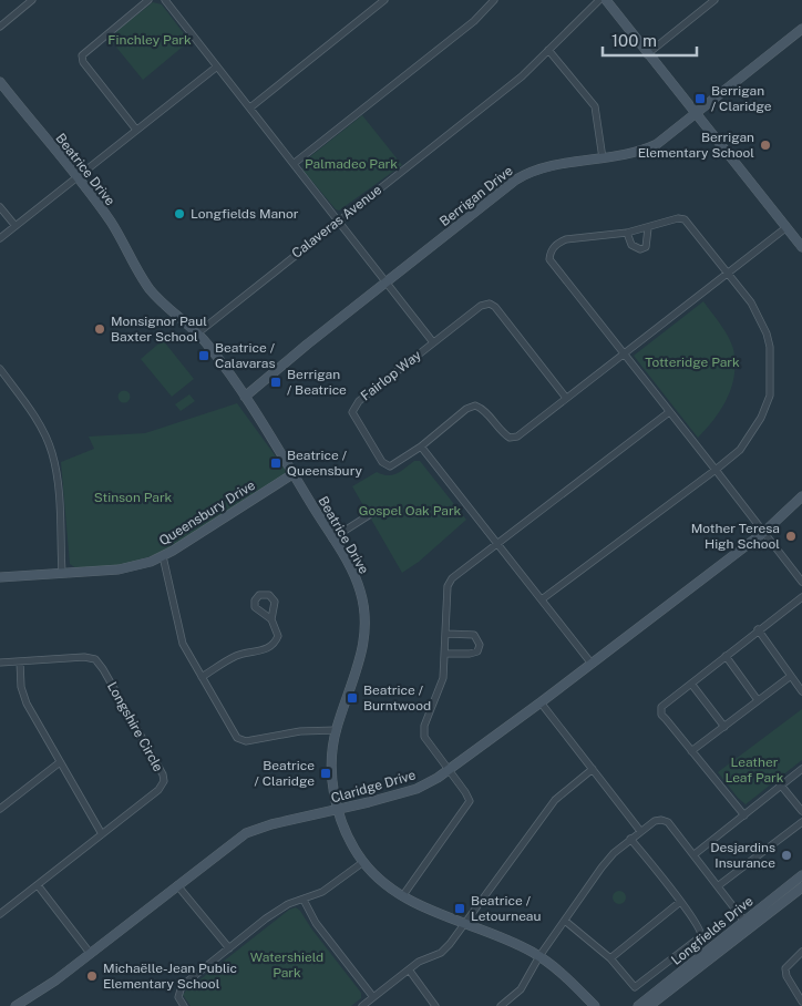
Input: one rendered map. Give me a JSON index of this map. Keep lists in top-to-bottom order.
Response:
{
  "streets": {
    "street": [
      "Beatrice Drive",
      "Berrigan Drive",
      "Calaveras Avenue",
      "Fairlop Way",
      "Queensbury Drive",
      "Longshire Circle",
      "Claridge Drive",
      "Longfields Drive"
    ]
  },
  "crossings": [
    ["Beatrice Drive", "Berrigan Drive"],
    ["Beatrice Drive", "Calaveras Avenue"],
    ["Beatrice Drive", "Queensbury Drive"],
    ["Beatrice Drive", "Claridge Drive"]
  ],
  "parks": [
    "Finchley Park",
    "Palmadeo Park",
    "Totteridge Park",
    "Stinson Park",
    "Gospel Oak Park",
    "Leather Leaf Park",
    "Watershield Park"
  ],
  "places": {
    "transit": [
      "Berrigan / Claridge",
      "Beatrice / Calavaras",
      "Berrigan / Beatrice",
      "Beatrice / Queensbury",
      "Beatrice / Burntwood",
      "Beatrice / Claridge",
      "Beatrice / Letourneau"
    ],
    "other": [
      "Berrigan Elementary School",
      "Longfields Manor",
      "Monsignor Paul Baxter School",
      "Mother Teresa High School",
      "Desjardins Insurance",
      "Michaëlle-Jean Public Elementary School"
    ]
  },
  "scale_bar": "100 m"
}
